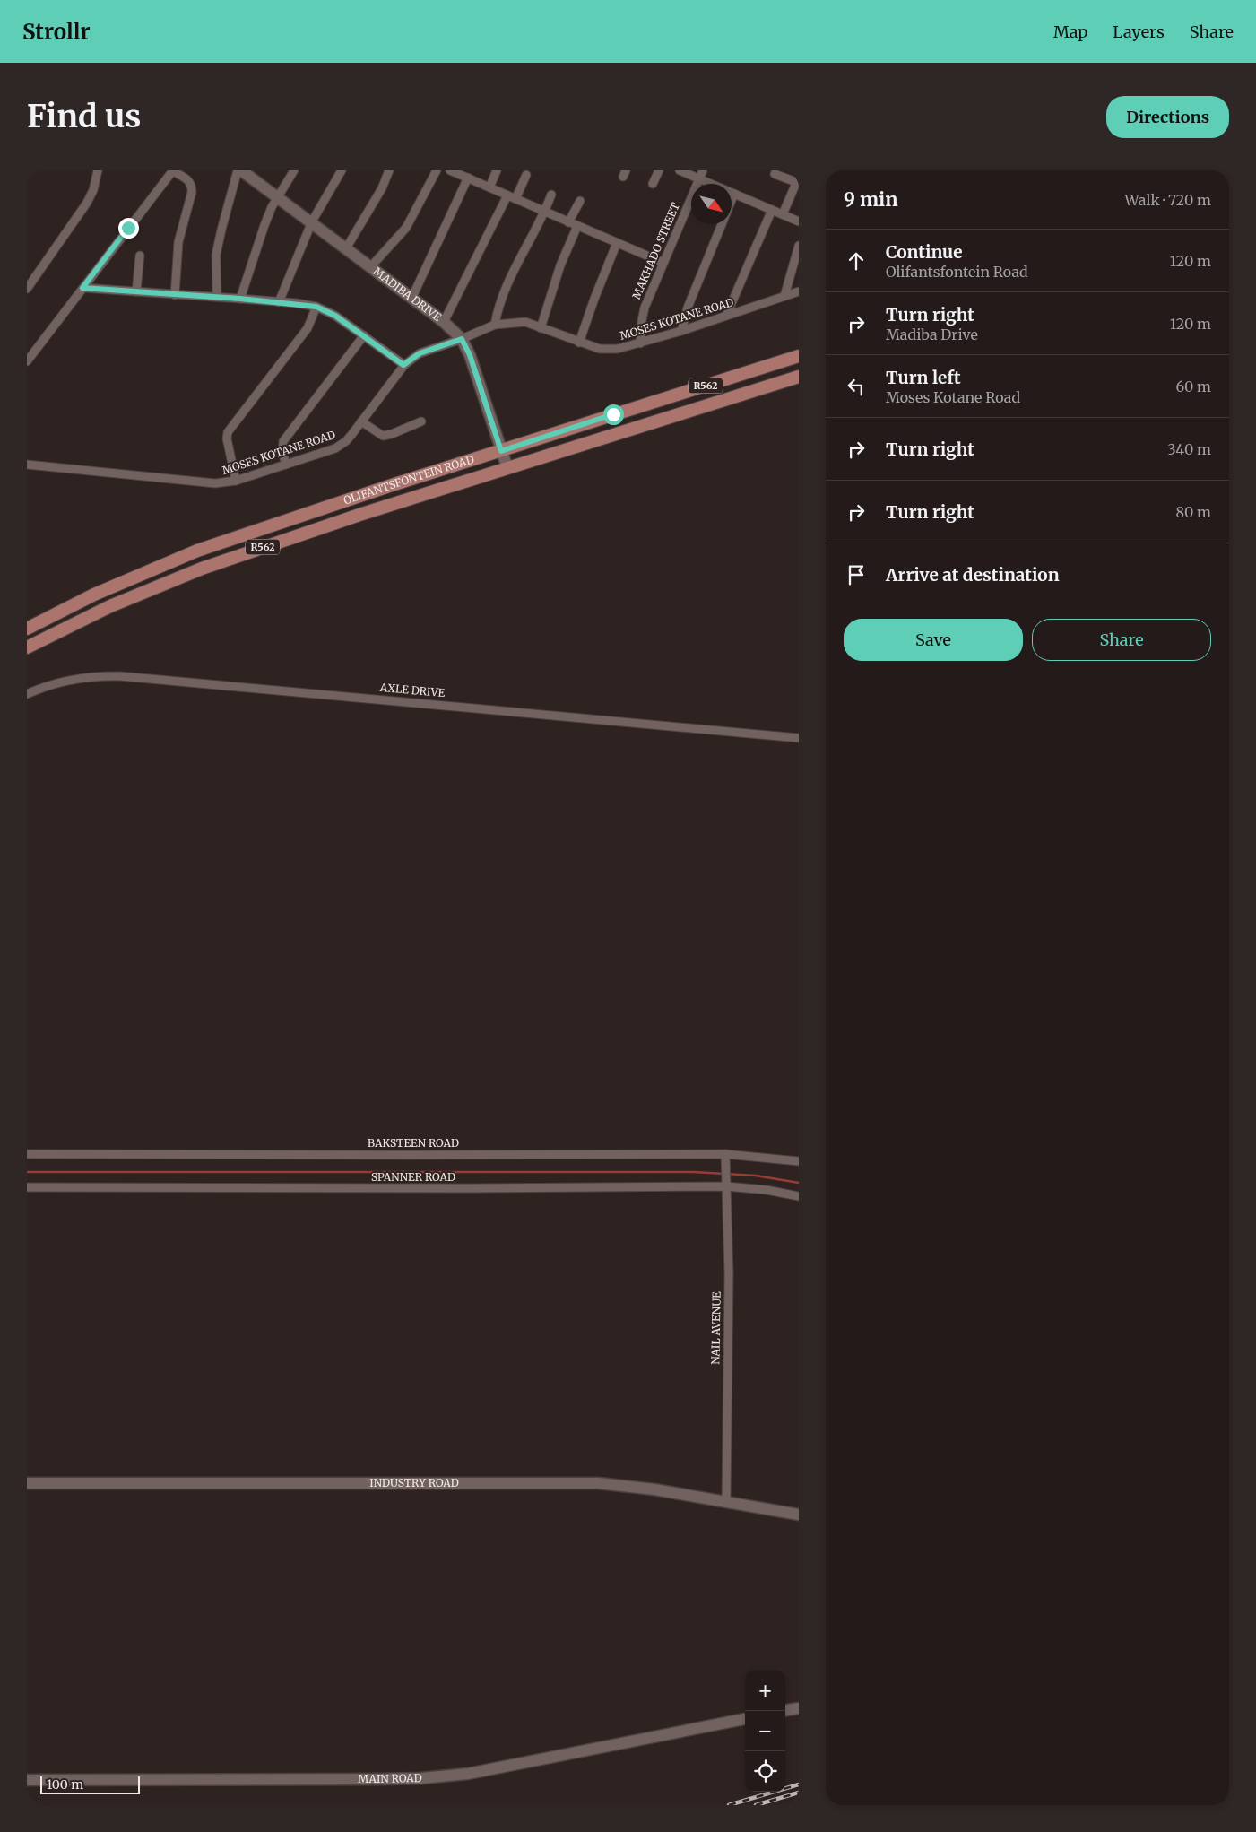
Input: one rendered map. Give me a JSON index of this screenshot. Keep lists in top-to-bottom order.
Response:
{
  "streets": {
    "main road": ["R562", "OLIFANTSFONTEIN ROAD"],
    "street": [
      "MAKHADO STREET",
      "MADIBA DRIVE",
      "MOSES KOTANE ROAD",
      "AXLE DRIVE",
      "BAKSTEEN ROAD",
      "SPANNER ROAD",
      "NAIL AVENUE",
      "INDUSTRY ROAD",
      "MAIN ROAD"
    ]
  },
  "crossings": [
    ["MAKHADO STREET", "MOSES KOTANE ROAD"],
    ["MADIBA DRIVE", "MOSES KOTANE ROAD"],
    ["MADIBA DRIVE", "OLIFANTSFONTEIN ROAD"],
    ["BAKSTEEN ROAD", "NAIL AVENUE"],
    ["SPANNER ROAD", "NAIL AVENUE"],
    ["NAIL AVENUE", "INDUSTRY ROAD"]
  ],
  "scale_bar": "100 m",
  "north": "bottom right",
  "page": {
    "header": "Strollr",
    "nav": ["Map", "Layers", "Share"],
    "buttons": [
      "Directions",
      ["Save", "Share"]
    ],
    "title": "Find us",
    "heading": ["9 min", "Walk · 720 m"],
    "list": [
      ["Continue", "Olifantsfontein Road", "120 m"],
      ["Turn right", "Madiba Drive", "120 m"],
      ["Turn left", "Moses Kotane Road", "60 m"],
      ["Turn right", "340 m"],
      ["Turn right", "80 m"],
      "Arrive at destination"
    ],
    "map_buttons": ["+", "−"],
    "scale": "100 m"
  }
}
